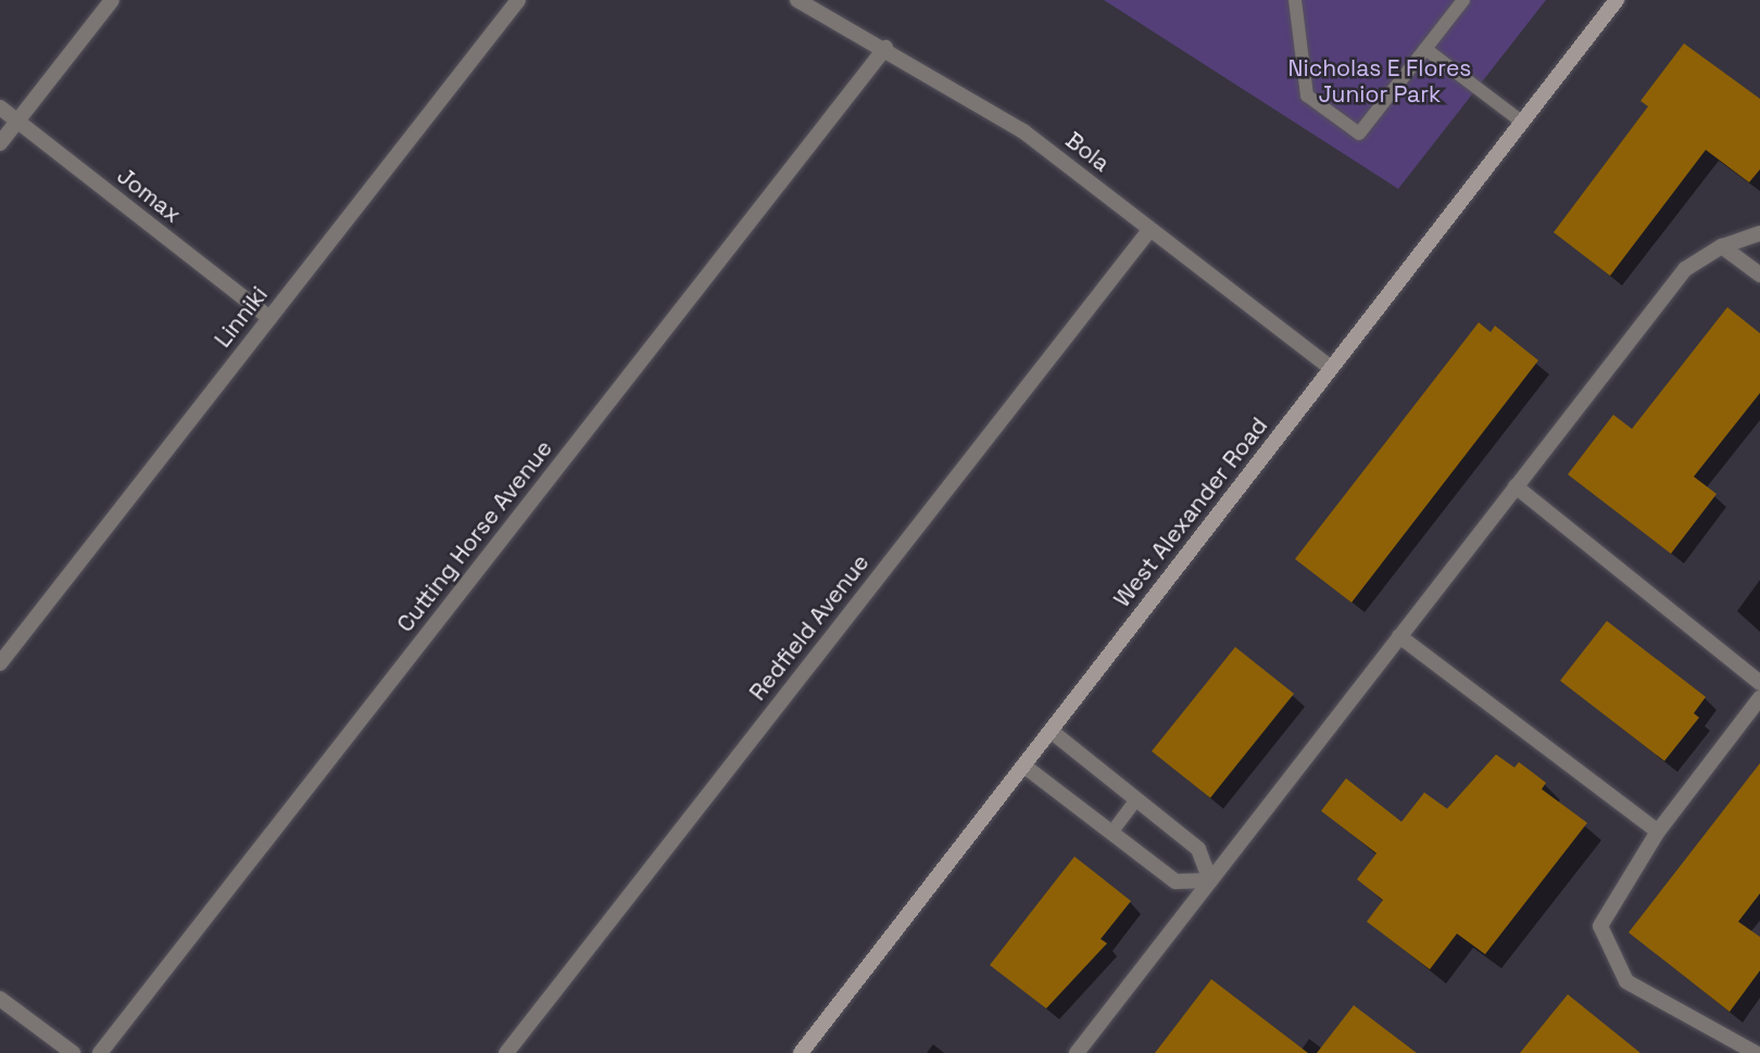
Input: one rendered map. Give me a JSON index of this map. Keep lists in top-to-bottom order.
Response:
{
  "streets": {
    "main road": ["West Alexander Road"],
    "street": [
      "Bola",
      "Jomax",
      "Linniki",
      "Cutting Horse Avenue",
      "Redfield Avenue"
    ]
  },
  "crossings": [
    ["Bola", "West Alexander Road"],
    ["Bola", "Cutting Horse Avenue"],
    ["Bola", "Redfield Avenue"],
    ["Jomax", "Linniki"]
  ],
  "parks": ["Nicholas E Flores Junior Park"]
}
